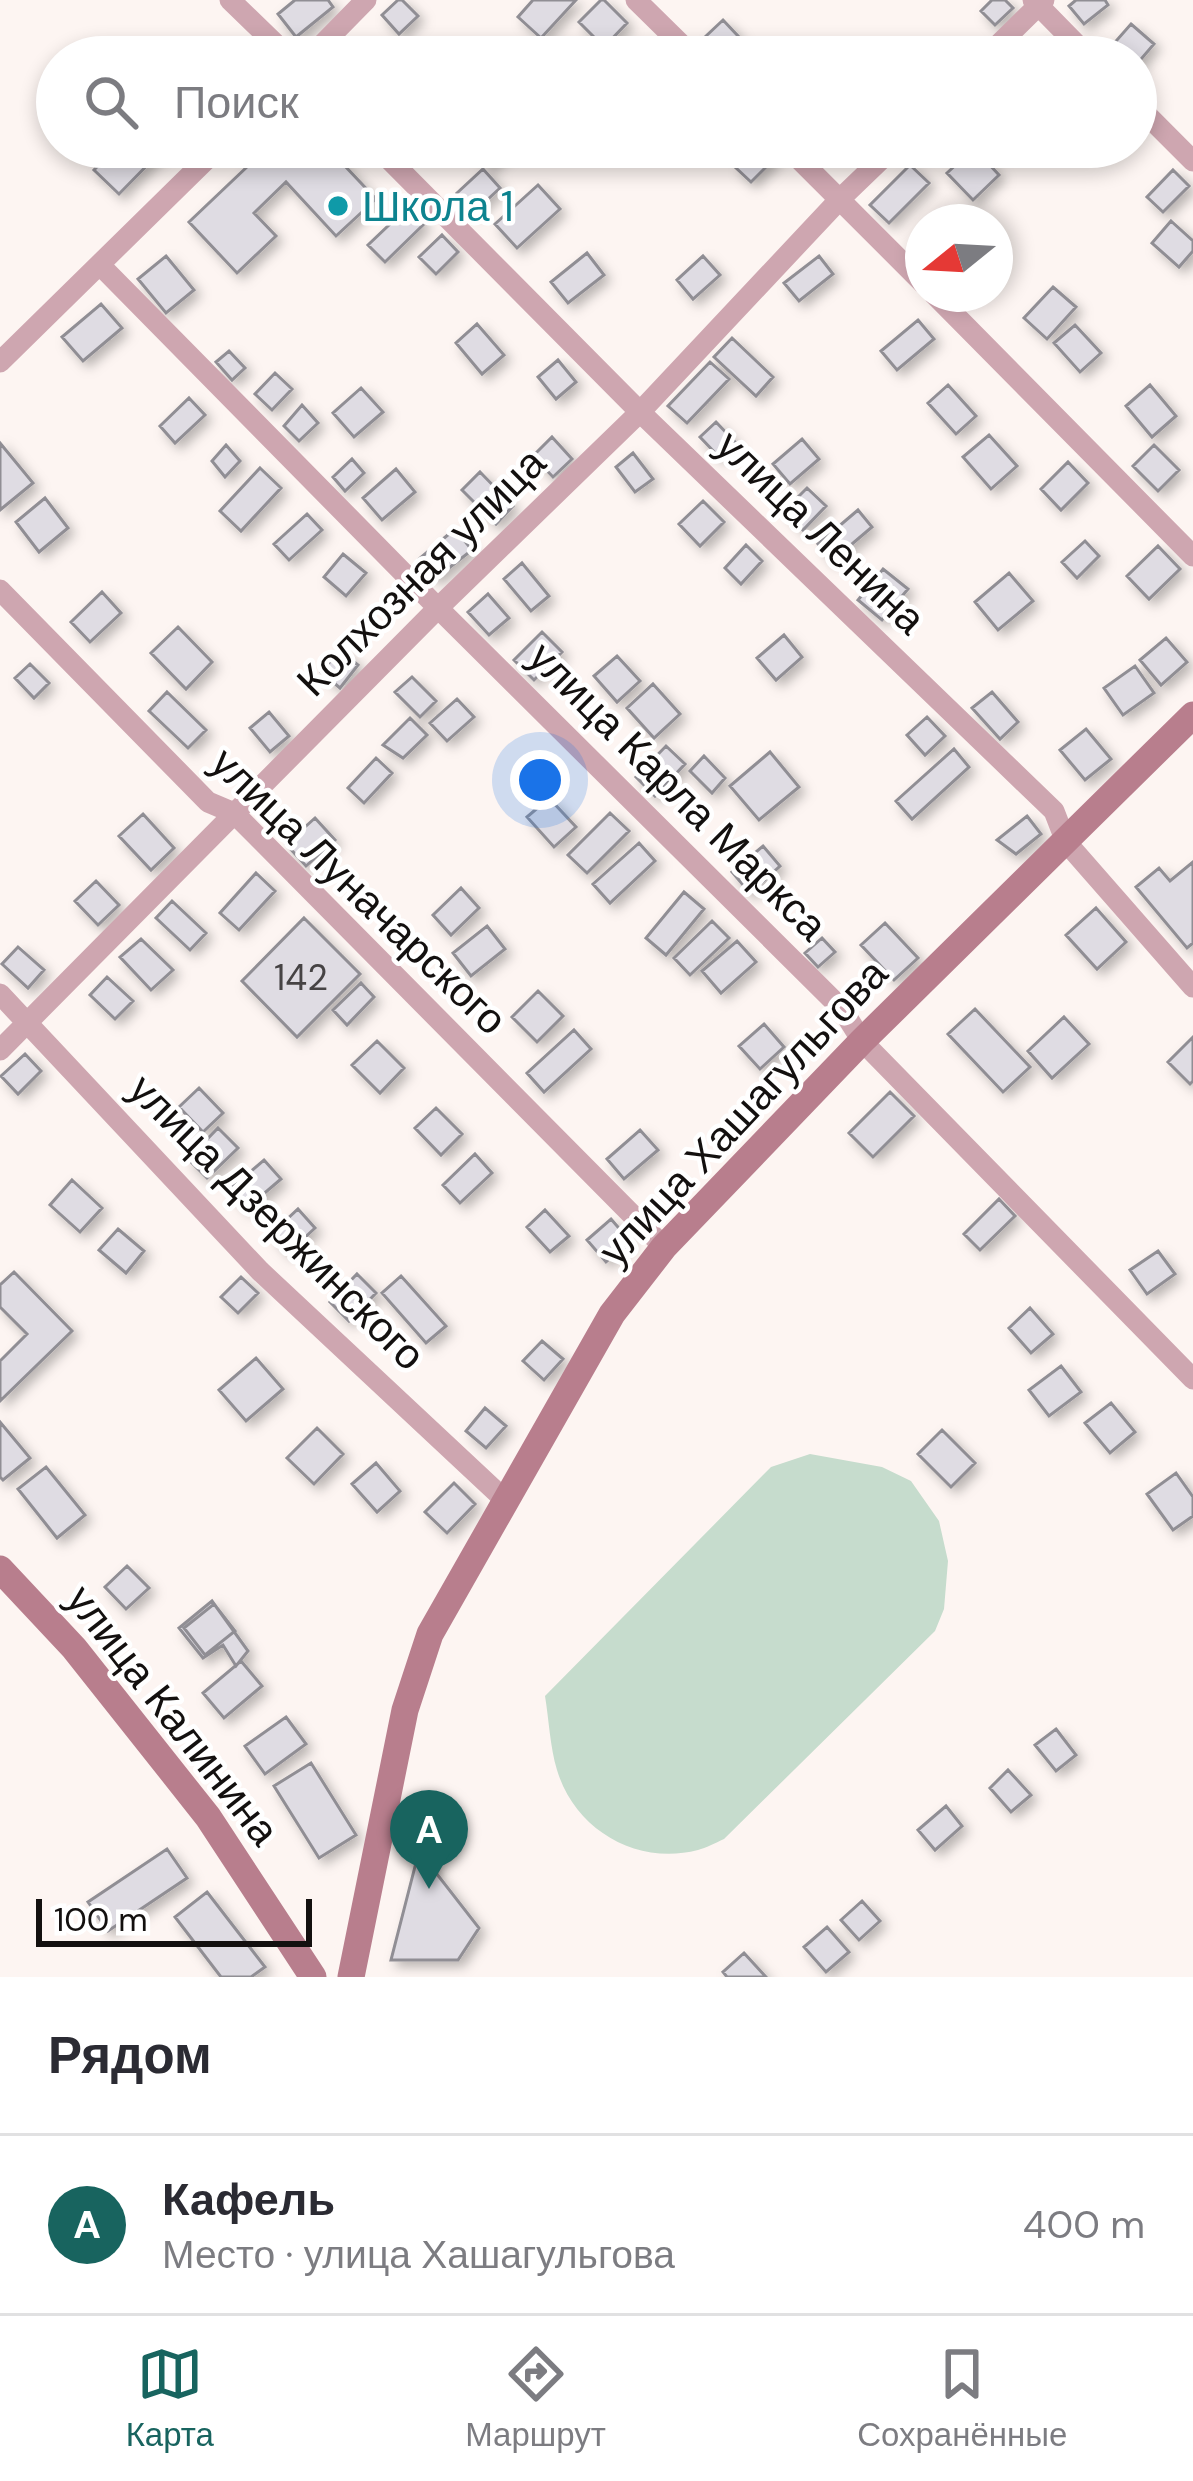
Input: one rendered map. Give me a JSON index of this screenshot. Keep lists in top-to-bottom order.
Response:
{
  "streets": {
    "main road": ["улица Хашагульгова", "улица Калинина"],
    "street": [
      "улица Ленина",
      "Колхозная улица",
      "улица Карла Маркса",
      "улица Луначарского",
      "улица Дзержинского"
    ]
  },
  "crossings": [
    ["улица Ленина", "Колхозная улица"],
    ["улица Ленина", "улица Хашагульгова"],
    ["Колхозная улица", "улица Карла Маркса"],
    ["Колхозная улица", "улица Луначарского"],
    ["Колхозная улица", "улица Дзержинского"],
    ["улица Карла Маркса", "улица Хашагульгова"],
    ["улица Луначарского", "улица Хашагульгова"],
    ["улица Хашагульгова", "улица Дзержинского"]
  ],
  "places": ["Школа 1"],
  "house_numbers": ["142"],
  "scale_bar": "100 m",
  "north": "left",
  "page": {
    "search": "Поиск",
    "pins": "A",
    "scale": "100 m",
    "heading": "Рядом",
    "list": [
      {
        "mark": "A",
        "name": "Кафель",
        "note": "Место · улица Хашагульгова",
        "value": "400 m"
      }
    ],
    "nav": ["Карта", "Маршрут", "Сохранённые"]
  }
}
